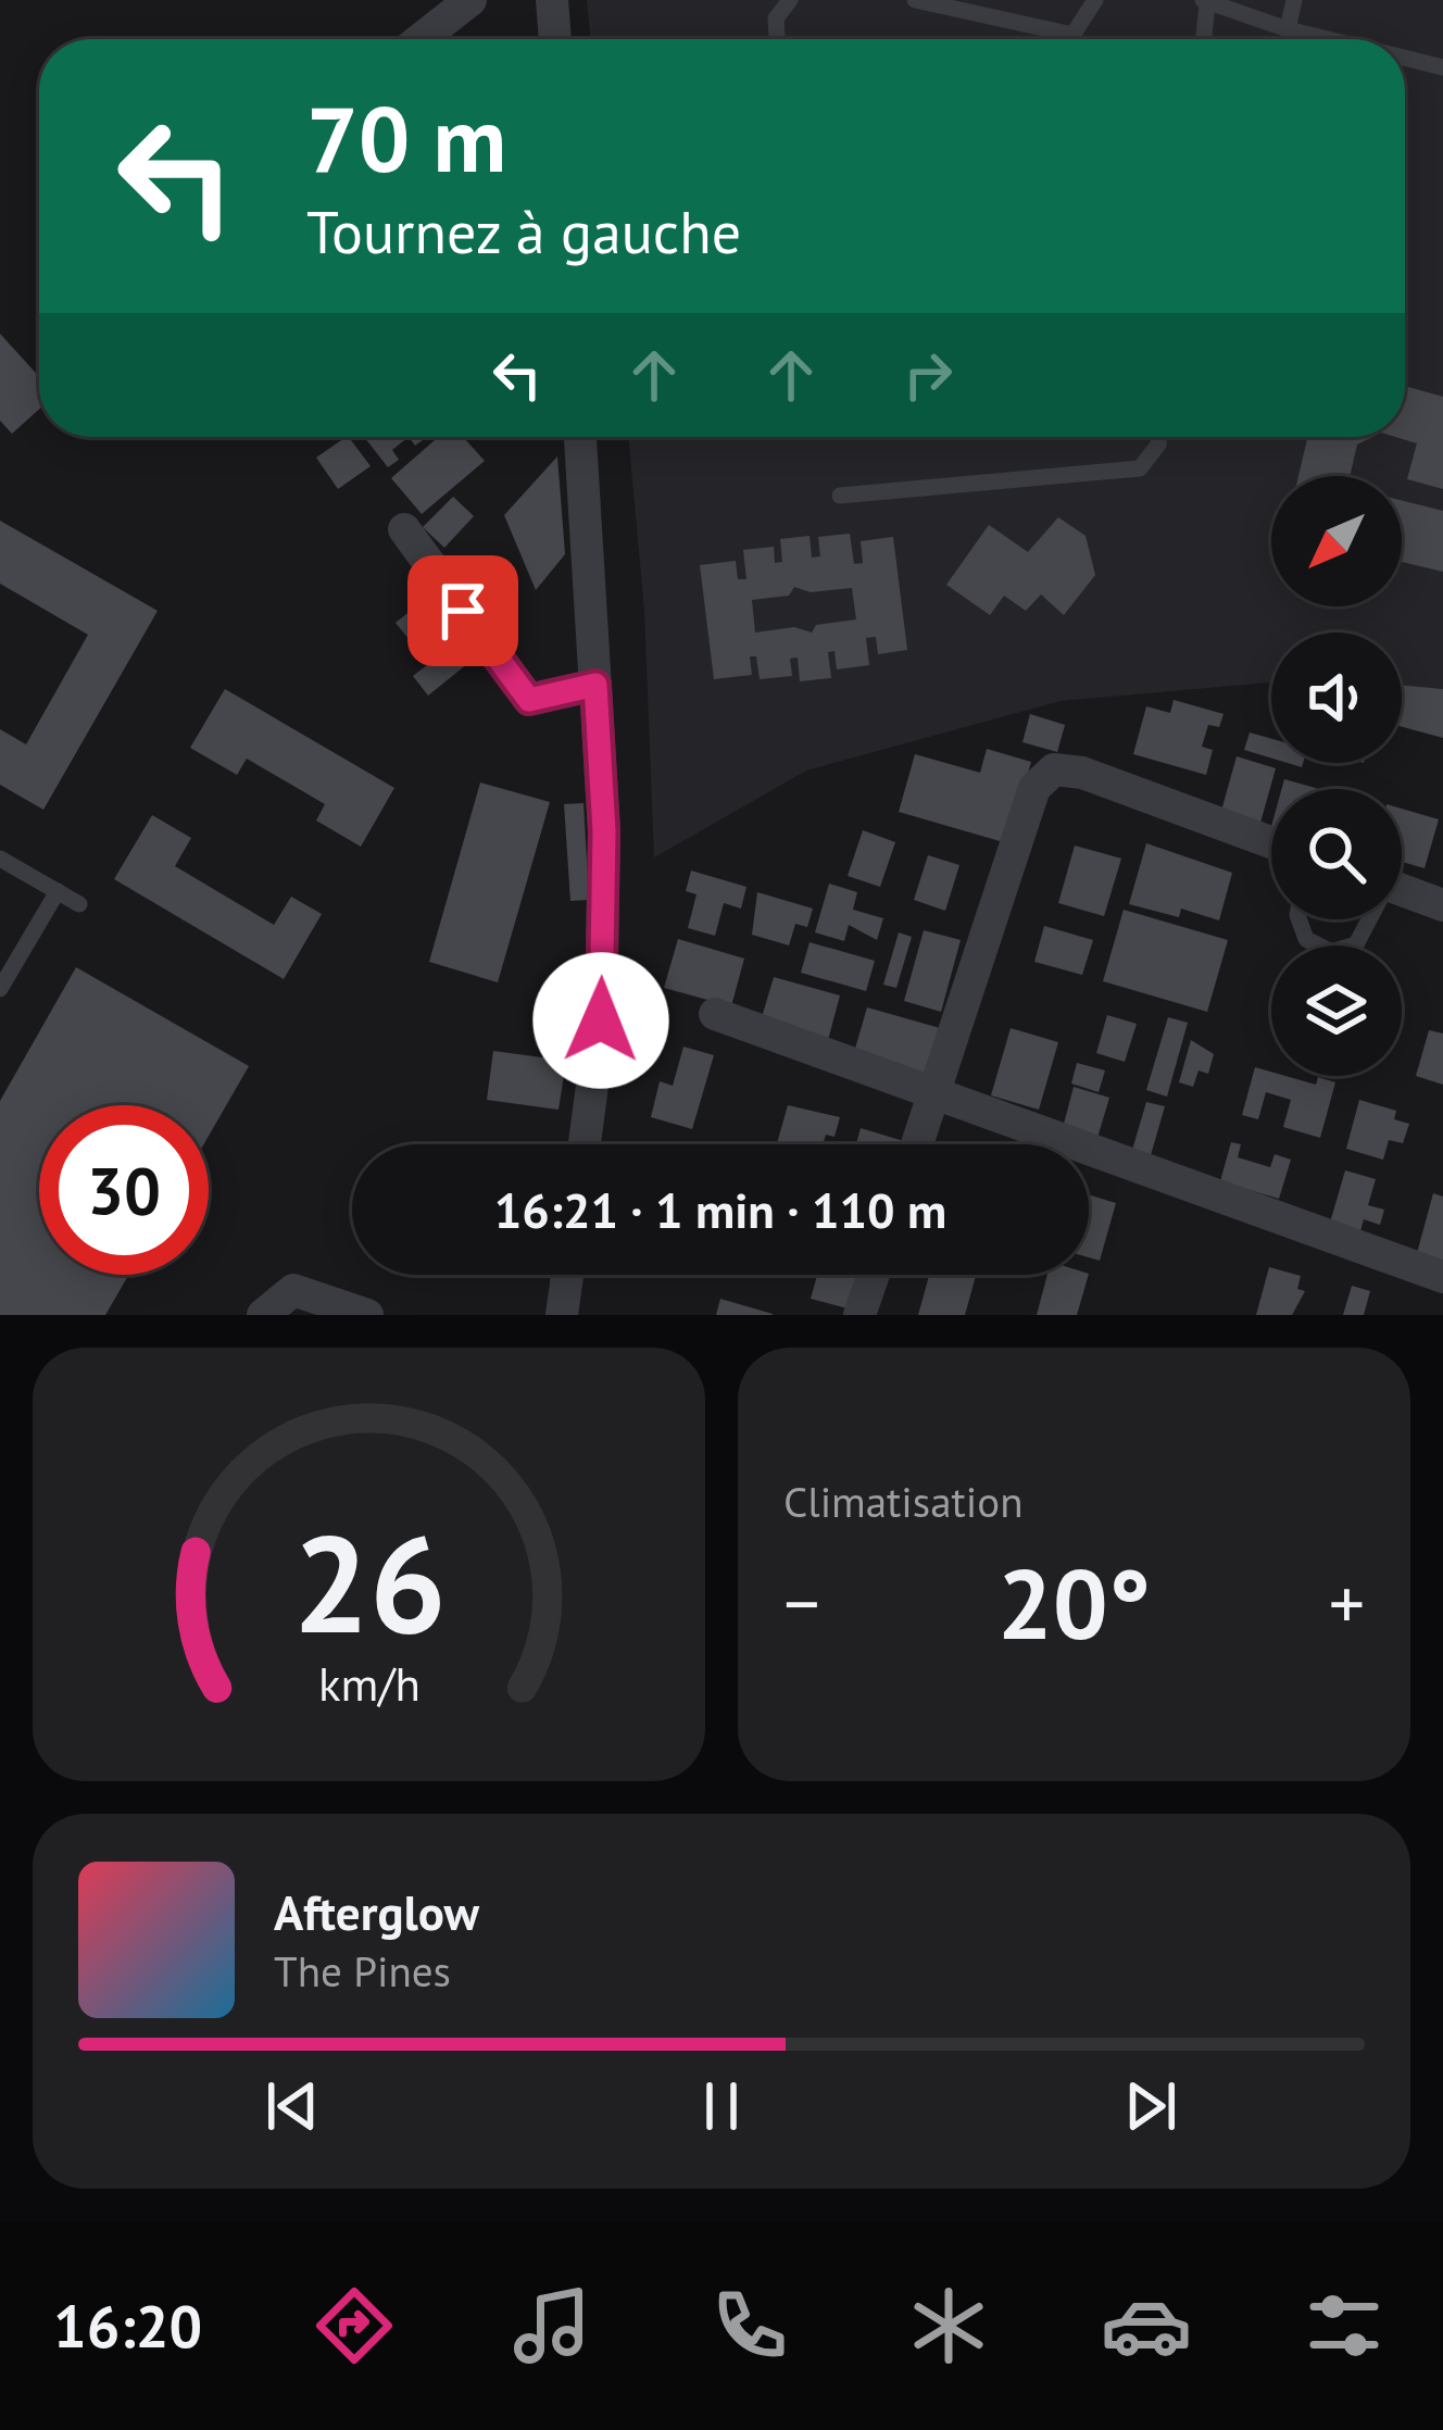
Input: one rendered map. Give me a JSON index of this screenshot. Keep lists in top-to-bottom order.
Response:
{
  "north": "bottom left",
  "page": {
    "turn": ["70 m", "Tournez à gauche"],
    "limit": "30",
    "trip": "16:21 · 1 min · 110 m",
    "tile": "Climatisation",
    "heat": ["−", "20°", "+"],
    "song": ["Afterglow", "The Pines"],
    "tabs": "16:20",
    "gauge": ["26", "km/h"]
  }
}
